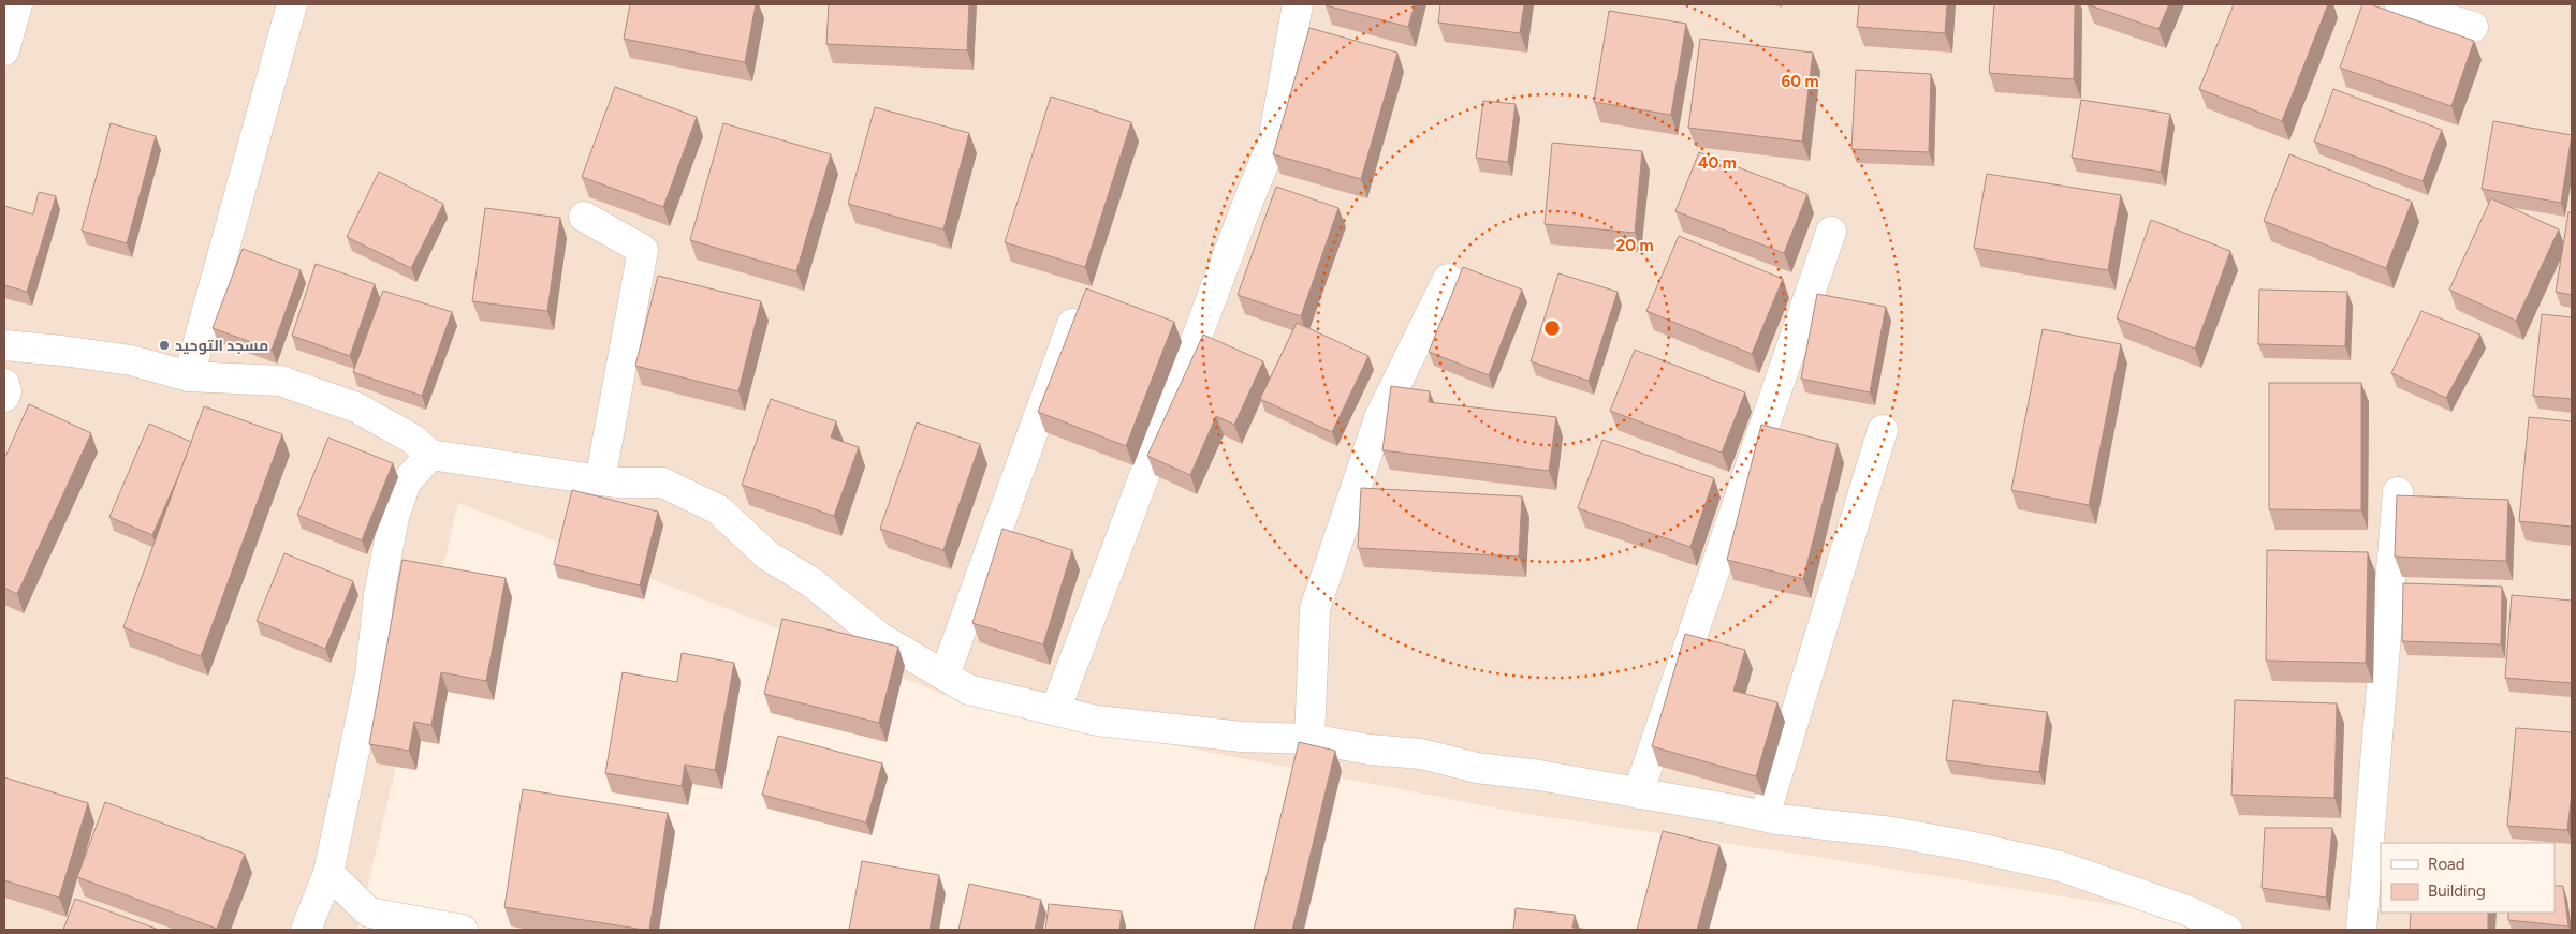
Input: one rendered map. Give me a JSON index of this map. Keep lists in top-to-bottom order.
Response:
{
  "places": ["مسجد التوحيد"],
  "legend": ["Road", "Building"],
  "rings": ["60 m", "40 m", "20 m"]
}
